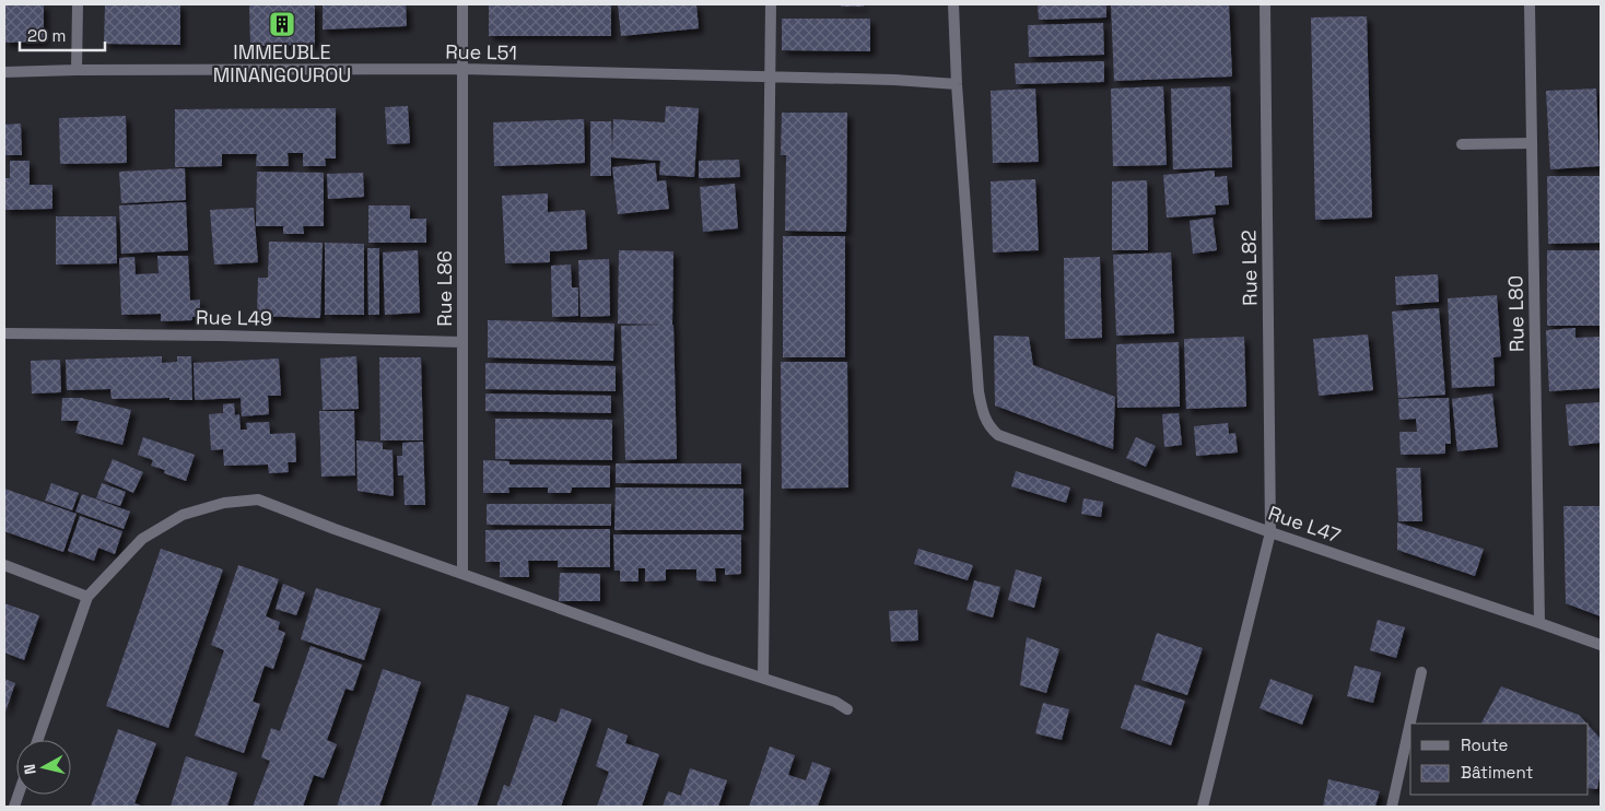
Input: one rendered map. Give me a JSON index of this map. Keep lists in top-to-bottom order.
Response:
{
  "streets": {
    "street": [
      "Rue L51",
      "Rue L82",
      "Rue L86",
      "Rue L80",
      "Rue L49",
      "Rue L47"
    ]
  },
  "crossings": [
    ["Rue L51", "Rue L86"],
    ["Rue L51", "Rue L47"],
    ["Rue L82", "Rue L47"],
    ["Rue L86", "Rue L49"],
    ["Rue L80", "Rue L47"]
  ],
  "places": {
    "building": ["IMMEUBLE MINANGOUROU"]
  },
  "legend": ["Route", "Bâtiment"],
  "scale_bar": "20 m",
  "north": "left"
}
